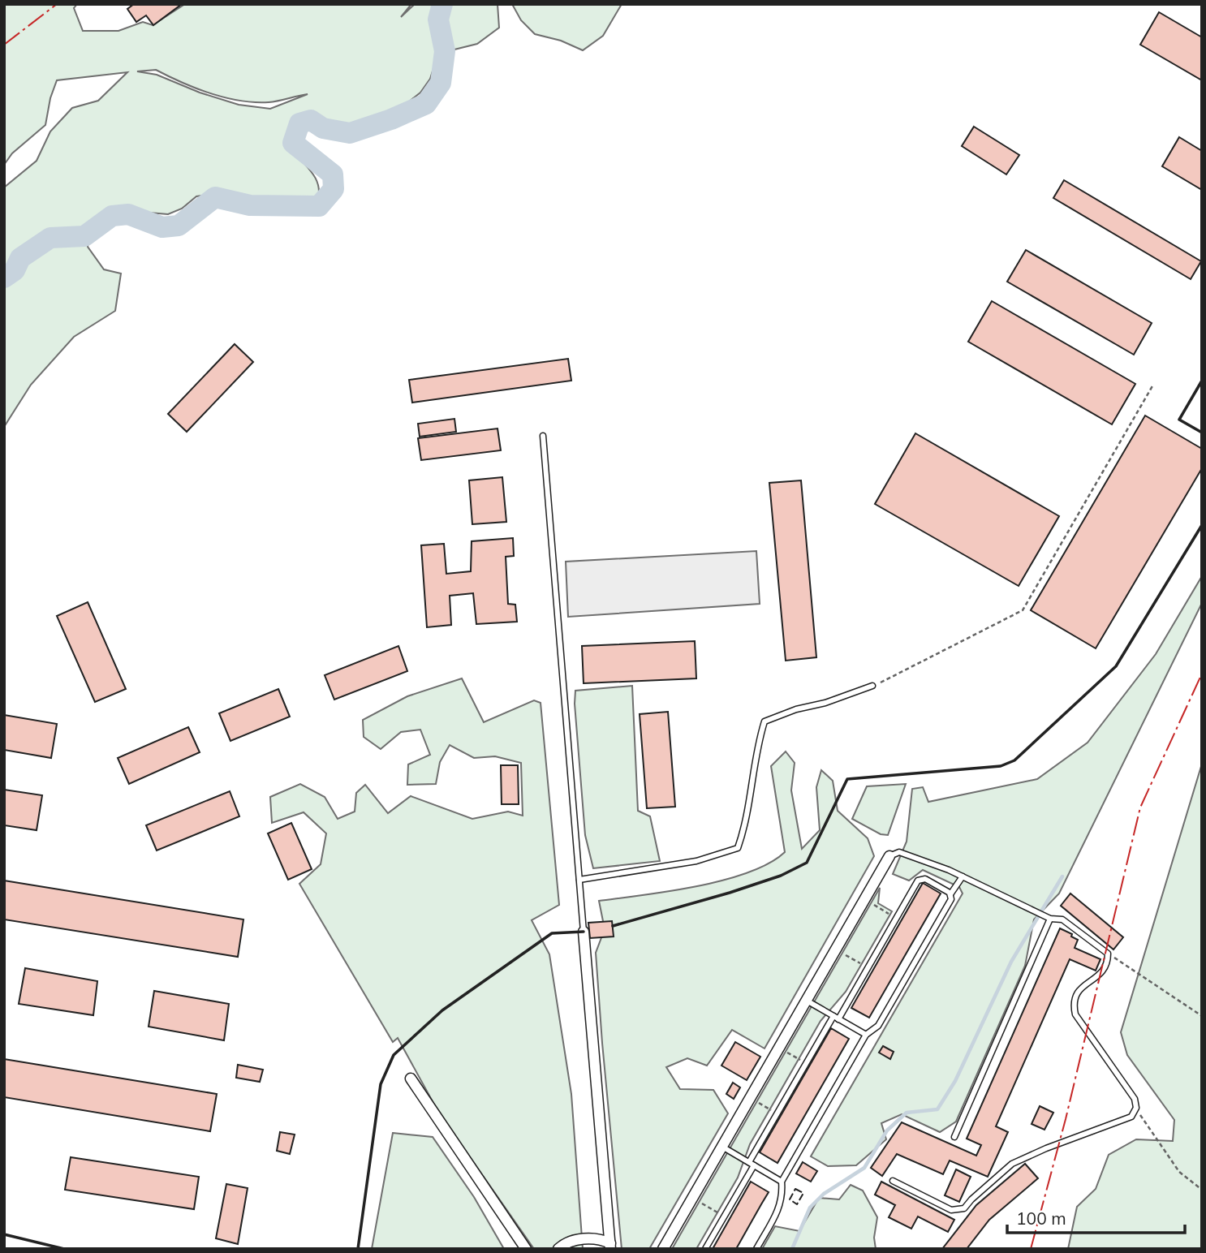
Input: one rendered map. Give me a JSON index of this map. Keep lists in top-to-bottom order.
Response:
{
  "scale_bar": "100 m"
}
